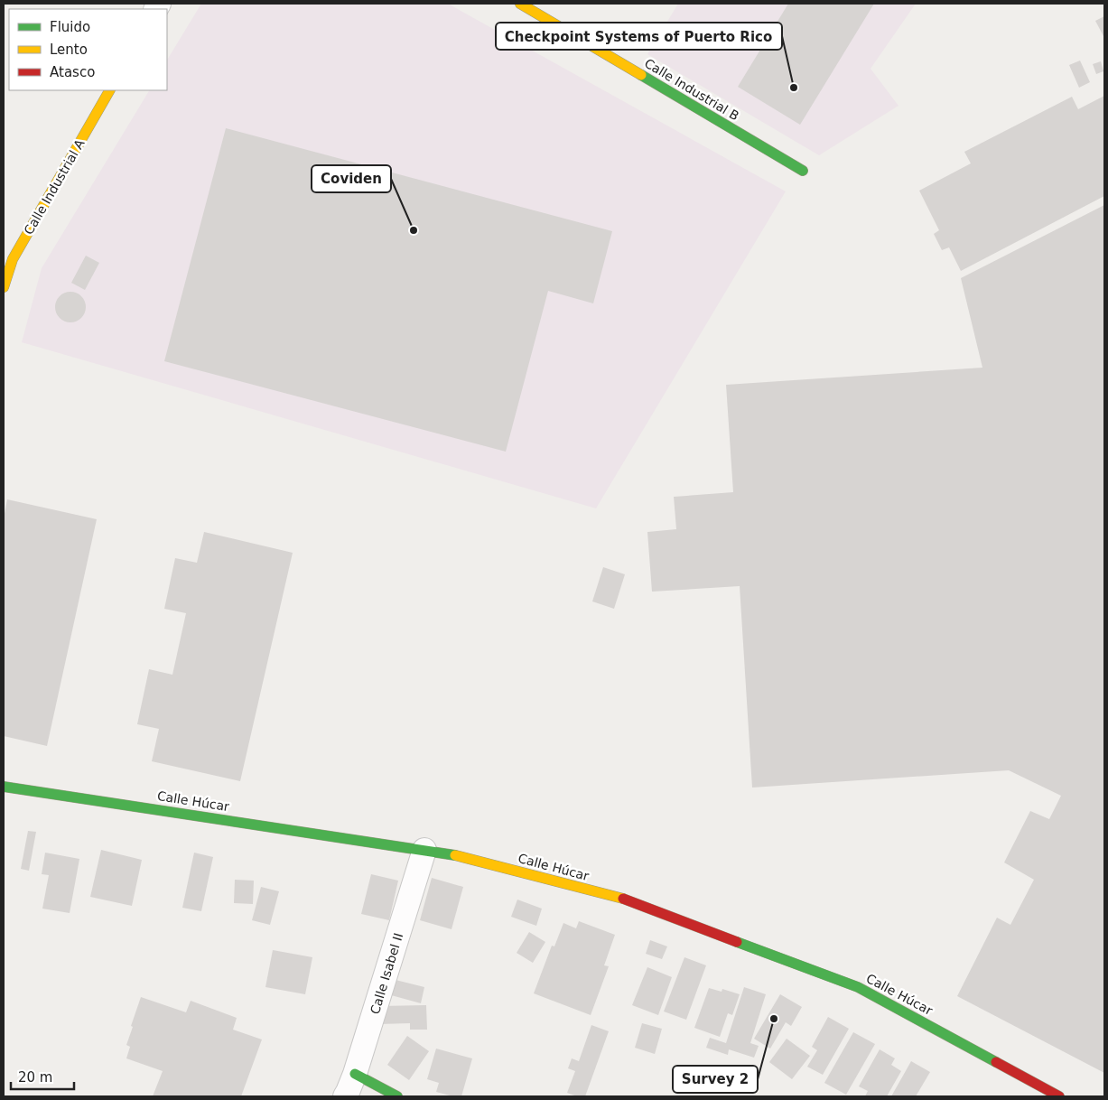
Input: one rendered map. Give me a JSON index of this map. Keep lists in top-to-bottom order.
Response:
{
  "streets": {
    "street": [
      "Calle Industrial B",
      "Calle Industrial A",
      "Calle Húcar",
      "Calle Isabel II"
    ]
  },
  "crossings": [
    ["Calle Húcar", "Calle Isabel II"]
  ],
  "places": ["Checkpoint Systems of Puerto Rico", "Coviden", "Survey 2"],
  "legend": ["Fluido", "Lento", "Atasco"],
  "scale_bar": "20 m"
}
